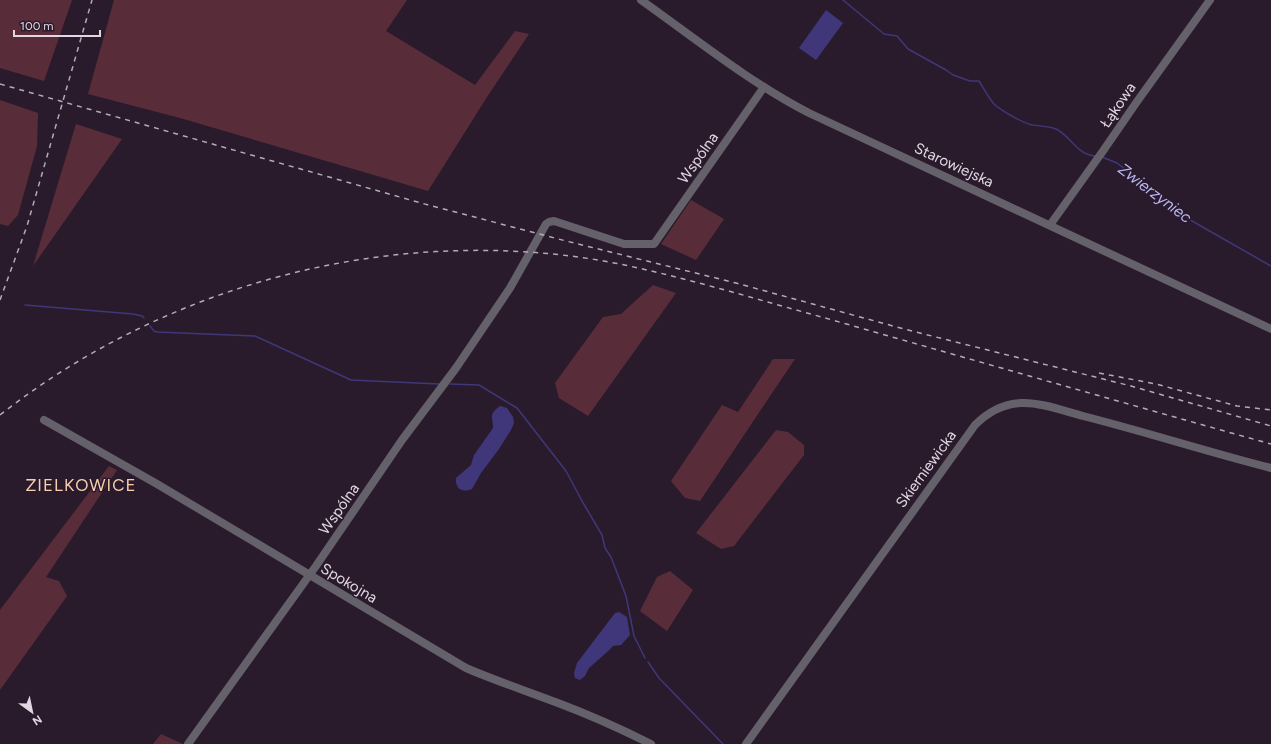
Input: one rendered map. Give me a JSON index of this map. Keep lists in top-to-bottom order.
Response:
{
  "streets": {
    "street": [
      "Łąkowa",
      "Wspólna",
      "Starowiejska",
      "Skierniewicka",
      "Spokojna"
    ]
  },
  "crossings": [
    ["Łąkowa", "Starowiejska"],
    ["Wspólna", "Starowiejska"],
    ["Wspólna", "Spokojna"]
  ],
  "districts": ["ZIELKOWICE"],
  "water": ["Zwierzyniec"],
  "scale_bar": "100 m",
  "north": "bottom right"
}
